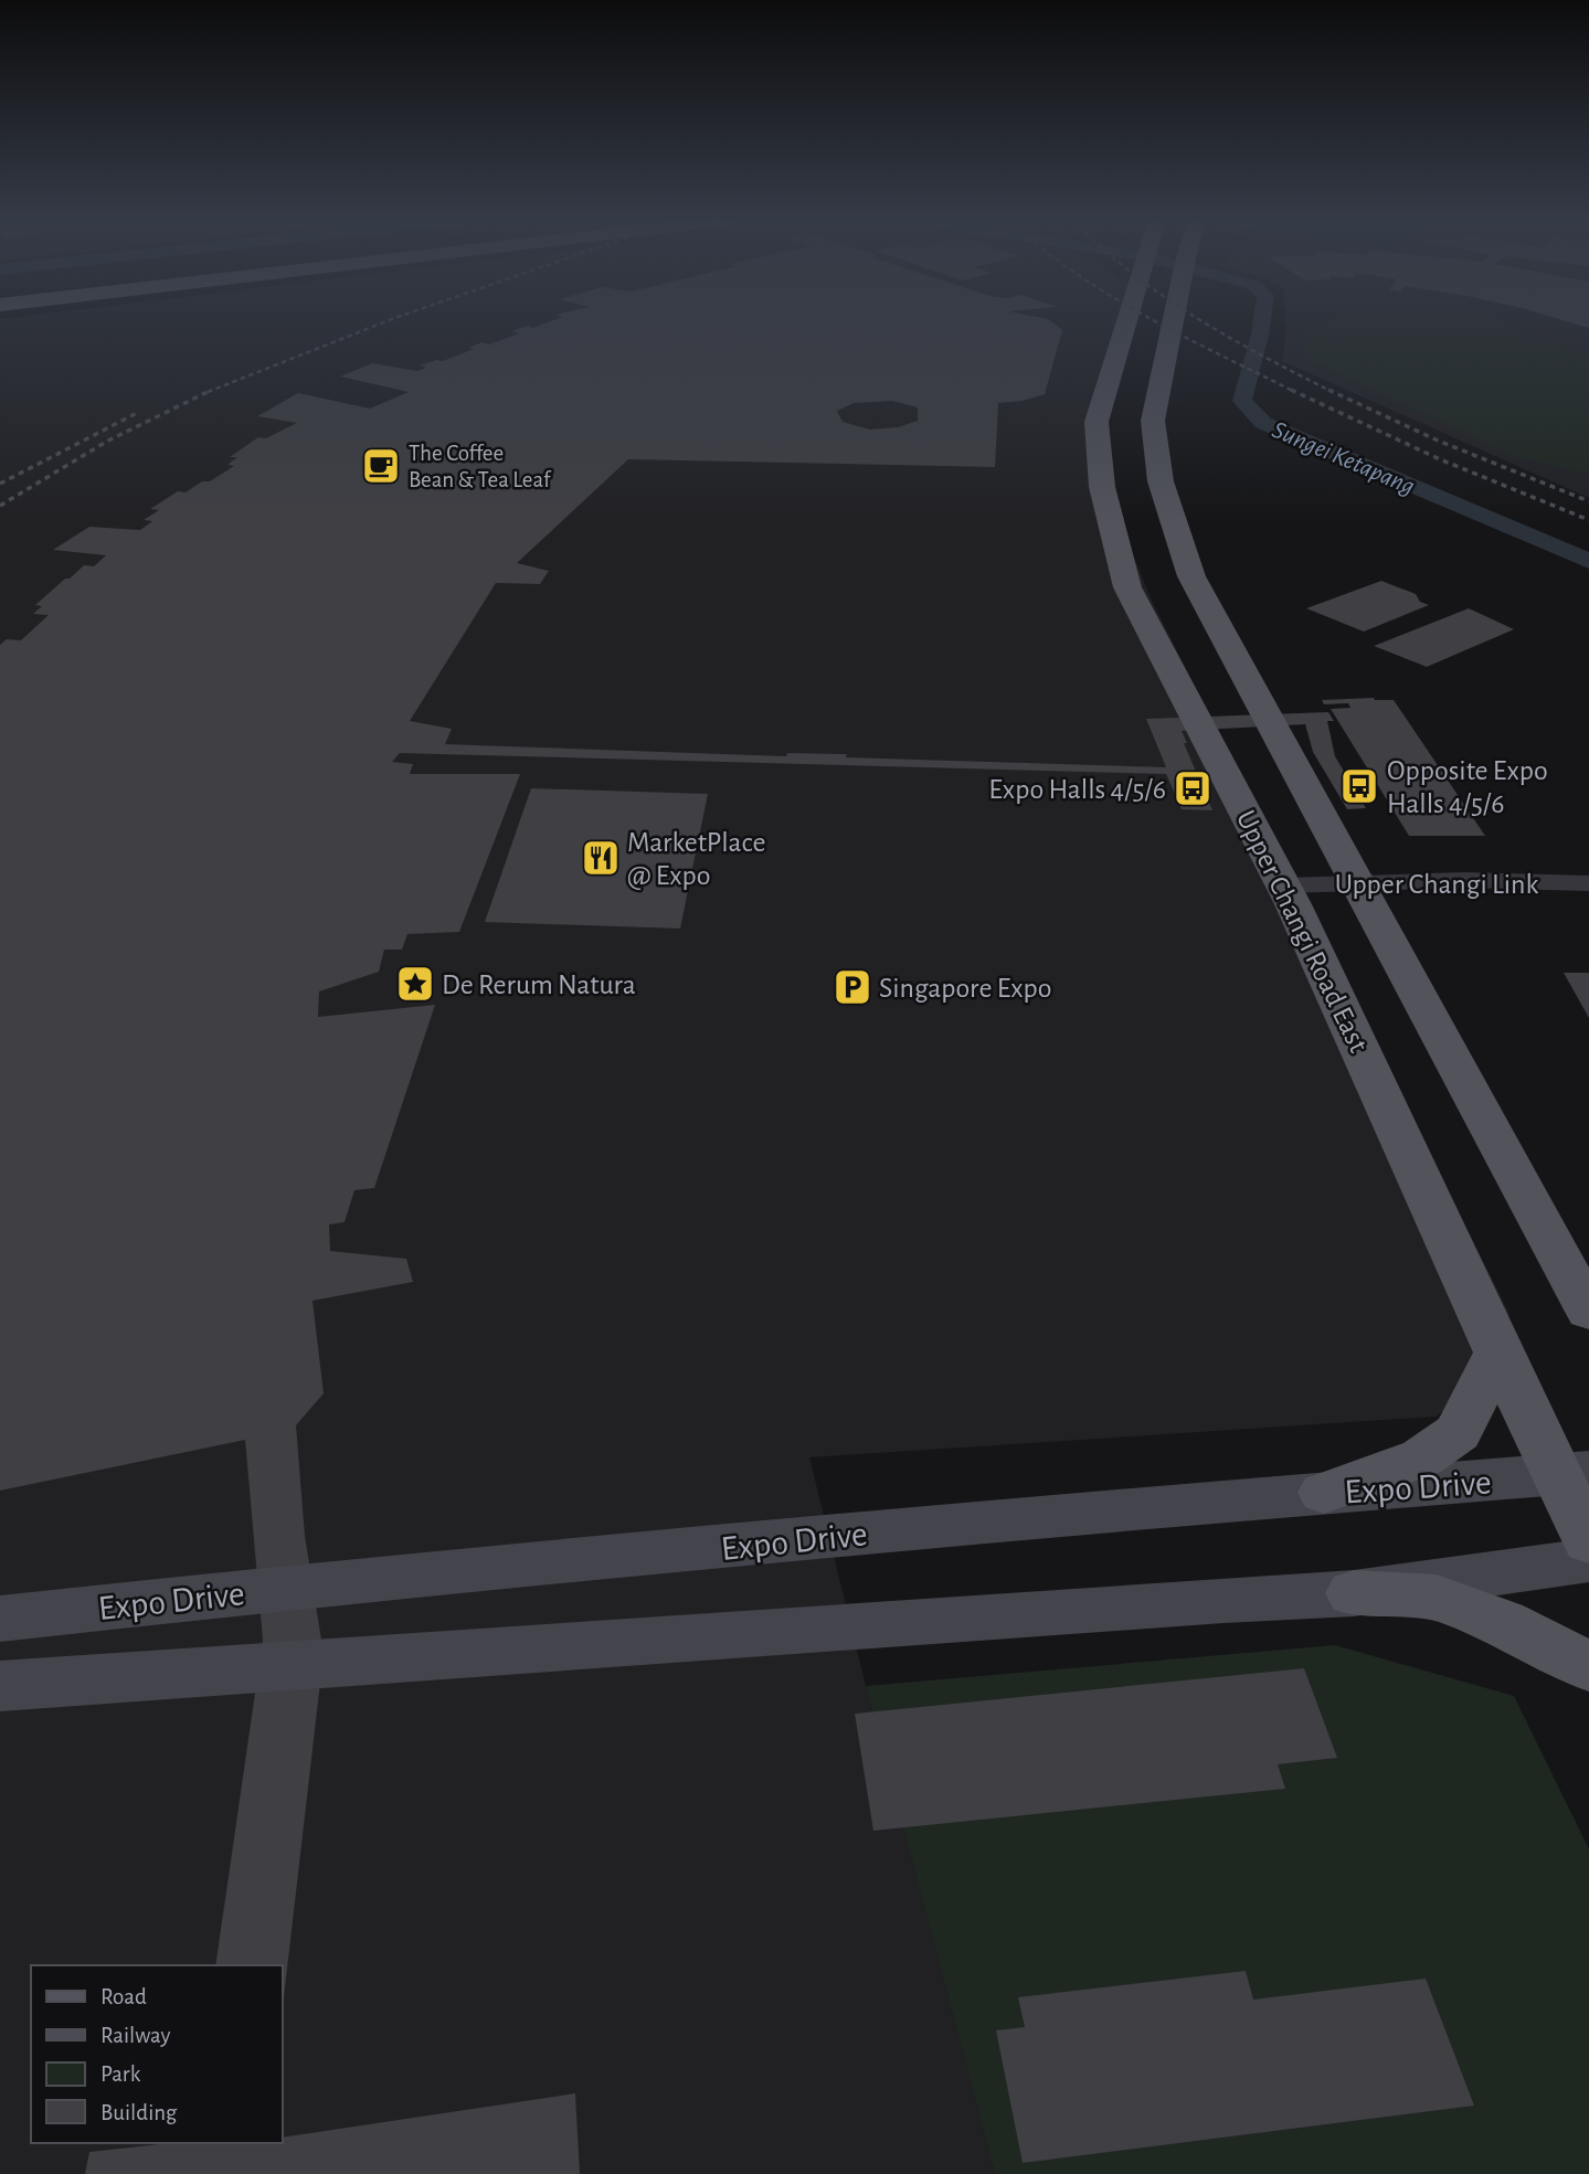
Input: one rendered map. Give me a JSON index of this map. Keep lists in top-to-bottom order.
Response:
{
  "streets": {
    "main road": ["Upper Changi Road East"],
    "street": ["Upper Changi Link", "Expo Drive"]
  },
  "crossings": [
    ["Upper Changi Link", "Upper Changi Road East"],
    ["Upper Changi Road East", "Expo Drive"]
  ],
  "water": ["Sungei Ketapang"],
  "places": {
    "cafe": ["The Coffee Bean & Tea Leaf"],
    "bus stop": ["Opposite Expo Halls 4/5/6", "Expo Halls 4/5/6"],
    "restaurant": ["MarketPlace @ Expo"],
    "place": ["De Rerum Natura"],
    "parking": ["Singapore Expo"]
  },
  "legend": [
    "Road",
    "Railway",
    "Park",
    "Building"
  ]
}
